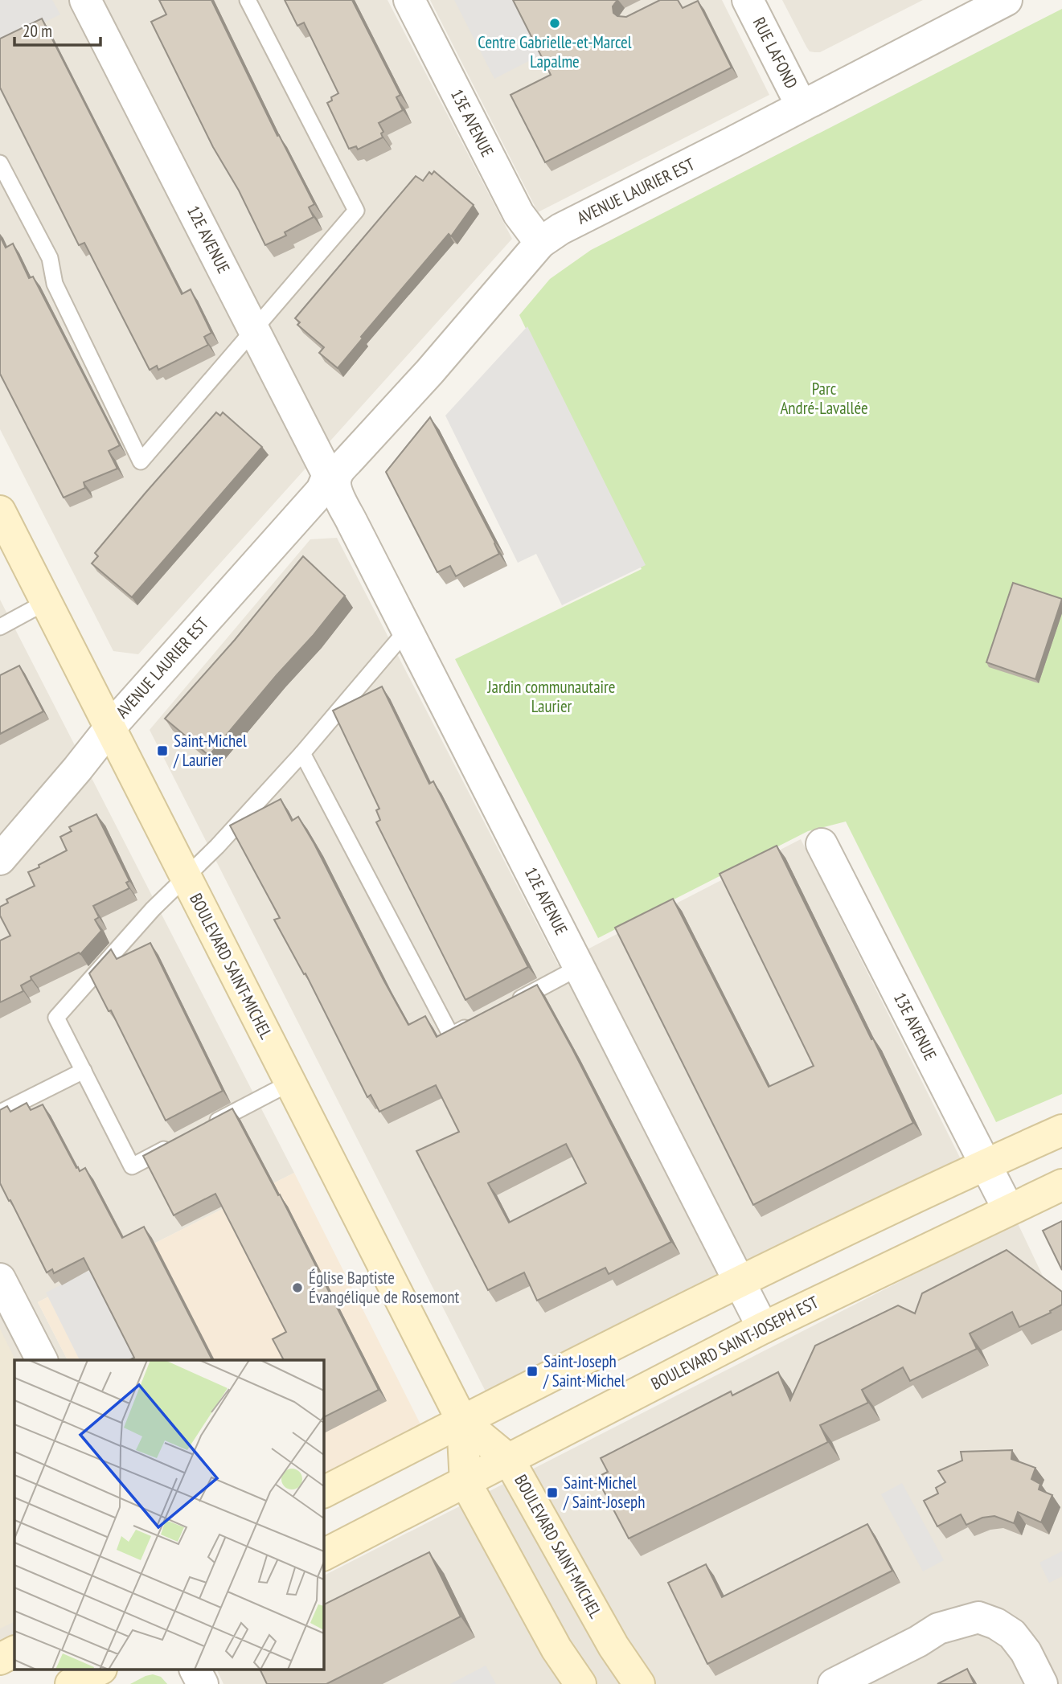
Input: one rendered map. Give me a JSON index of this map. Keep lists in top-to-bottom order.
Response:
{
  "streets": {
    "main road": ["BOULEVARD SAINT-MICHEL", "BOULEVARD SAINT-JOSEPH EST"],
    "street": [
      "RUE LAFOND",
      "13E AVENUE",
      "AVENUE LAURIER EST",
      "12E AVENUE"
    ]
  },
  "crossings": [
    ["RUE LAFOND", "AVENUE LAURIER EST"],
    ["13E AVENUE", "AVENUE LAURIER EST"],
    ["13E AVENUE", "BOULEVARD SAINT-JOSEPH EST"],
    ["AVENUE LAURIER EST", "12E AVENUE"],
    ["AVENUE LAURIER EST", "BOULEVARD SAINT-MICHEL"],
    ["12E AVENUE", "BOULEVARD SAINT-JOSEPH EST"],
    ["BOULEVARD SAINT-MICHEL", "BOULEVARD SAINT-JOSEPH EST"]
  ],
  "parks": ["Parc André-Lavallée", "Jardin communautaire Laurier"],
  "places": {
    "other": ["Centre Gabrielle-et-Marcel Lapalme", "Église Baptiste Évangélique de Rosemont"],
    "transit": ["Saint-Michel / Laurier", "Saint-Joseph / Saint-Michel", "Saint-Michel / Saint-Joseph"]
  },
  "scale_bar": "20 m"
}
